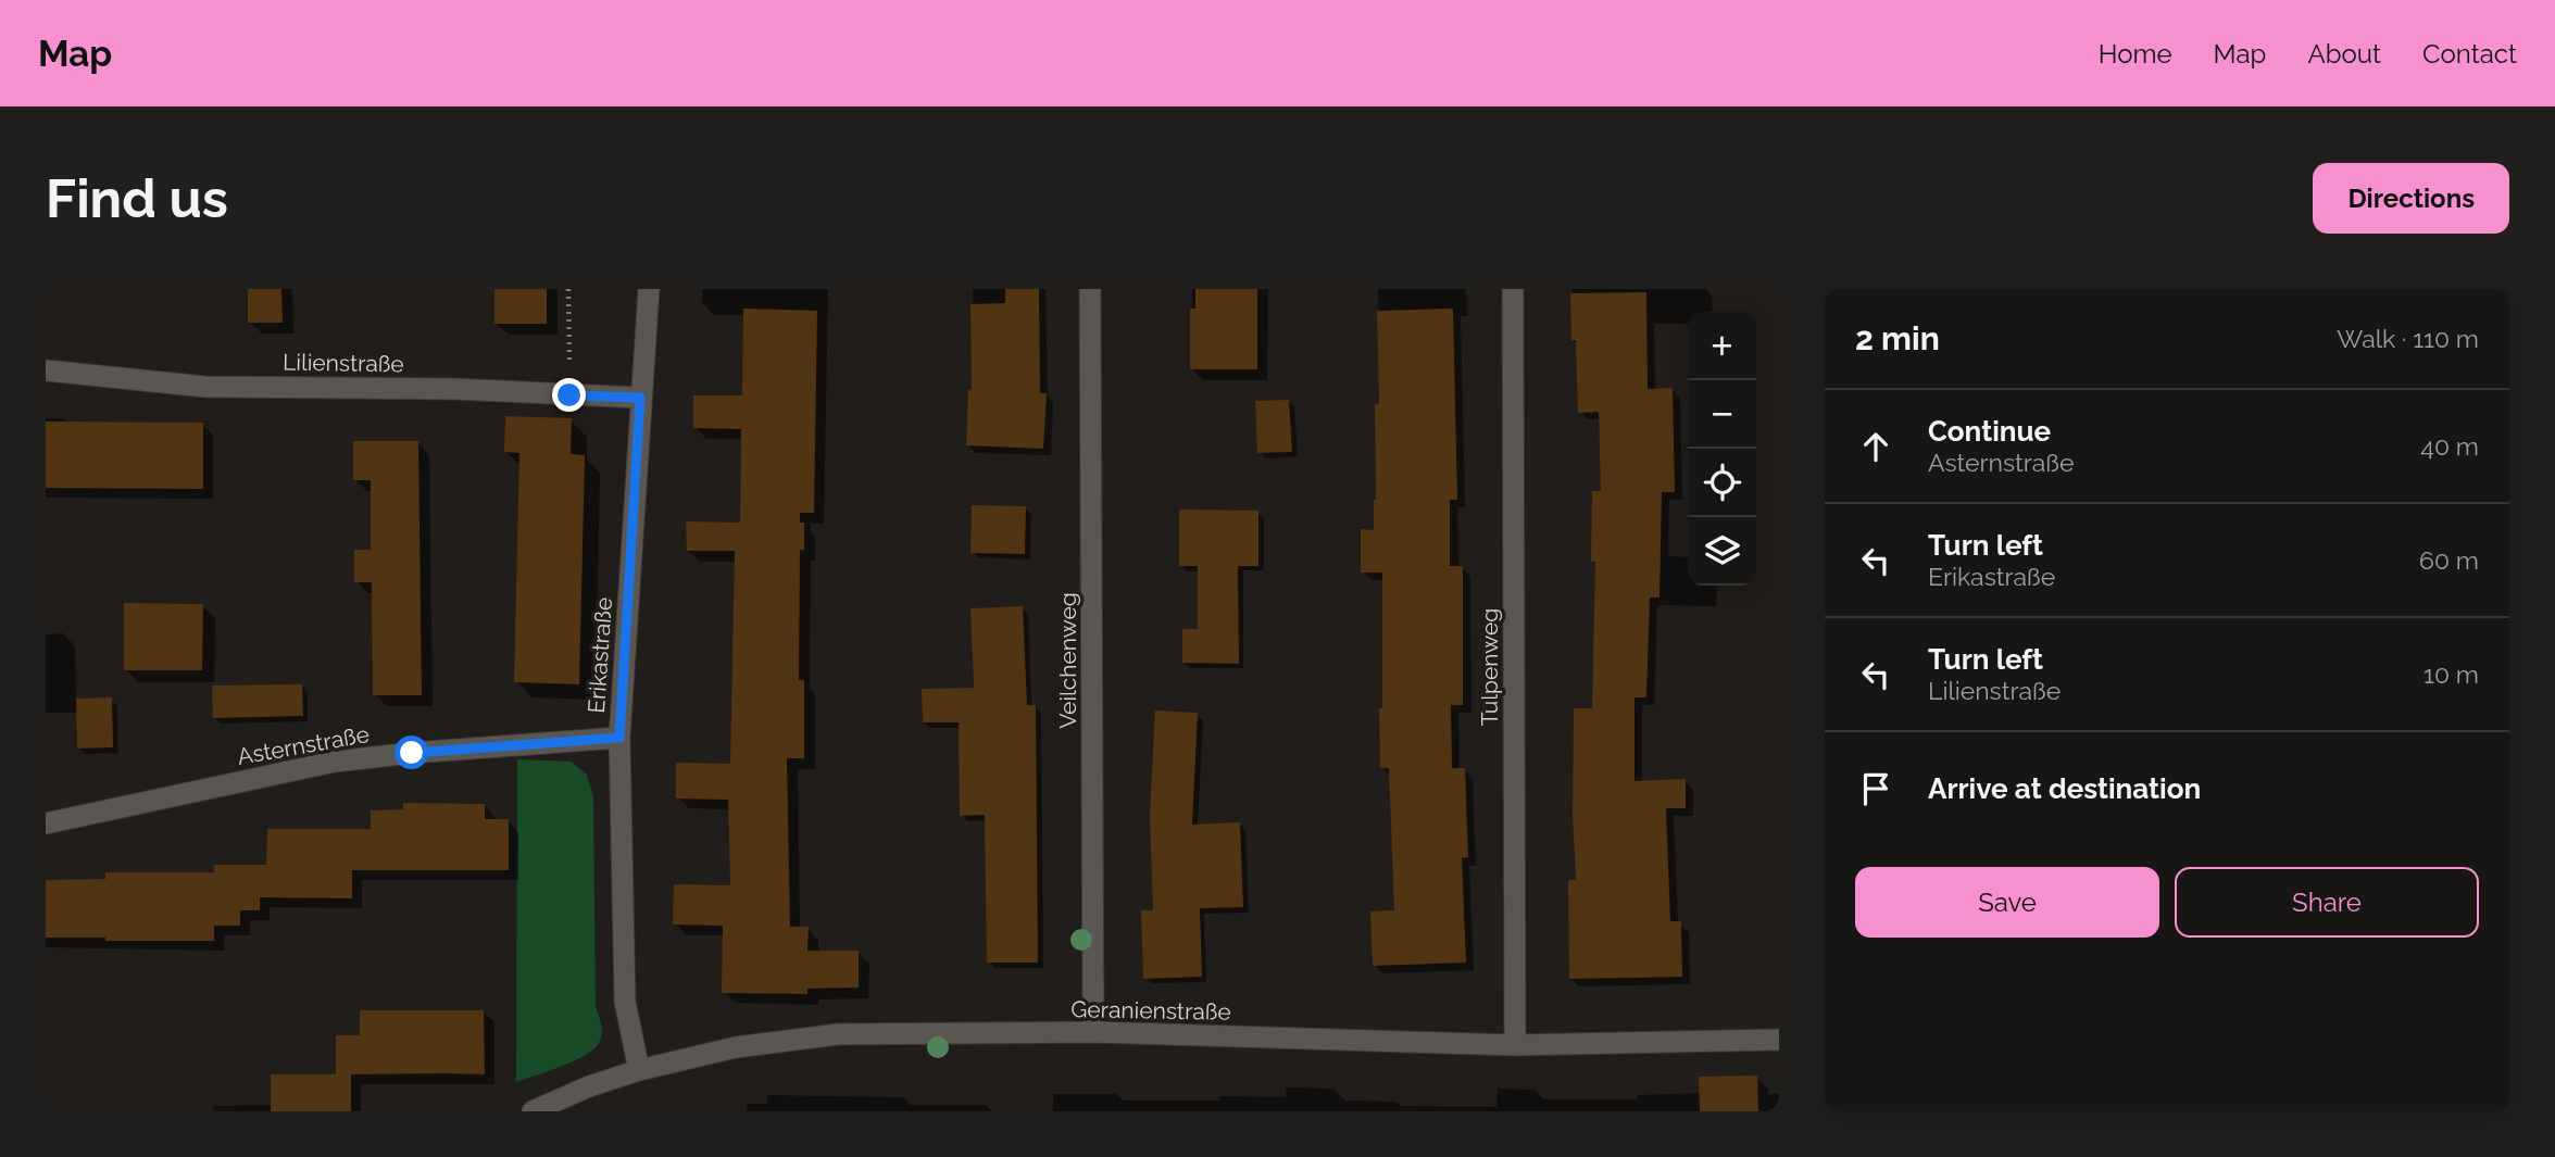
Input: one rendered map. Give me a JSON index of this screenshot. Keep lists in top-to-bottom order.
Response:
{
  "streets": {
    "street": [
      "Lilienstraße",
      "Erikastraße",
      "Veilchenweg",
      "Tulpenweg",
      "Asternstraße",
      "Geranienstraße"
    ]
  },
  "crossings": [
    ["Lilienstraße", "Erikastraße"],
    ["Erikastraße", "Asternstraße"],
    ["Erikastraße", "Geranienstraße"],
    ["Veilchenweg", "Geranienstraße"],
    ["Tulpenweg", "Geranienstraße"]
  ],
  "page": {
    "header": "Map",
    "nav": [
      "Home",
      "Map",
      "About",
      "Contact"
    ],
    "buttons": [
      "Directions",
      ["Save", "Share"]
    ],
    "title": "Find us",
    "heading": ["2 min", "Walk · 110 m"],
    "map_buttons": ["+", "−"],
    "list": [
      ["Continue", "Asternstraße", "40 m"],
      ["Turn left", "Erikastraße", "60 m"],
      ["Turn left", "Lilienstraße", "10 m"],
      "Arrive at destination"
    ]
  }
}
